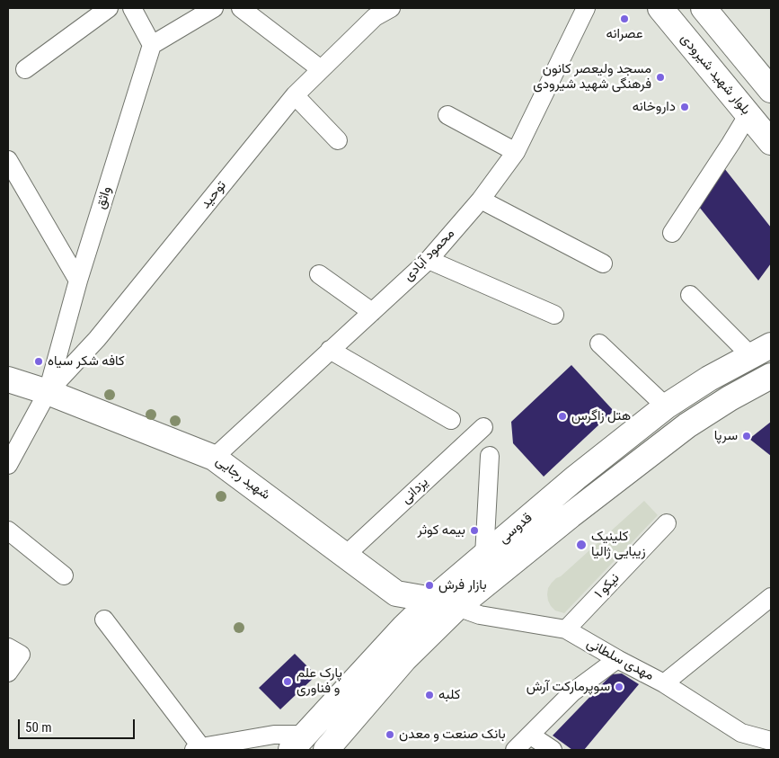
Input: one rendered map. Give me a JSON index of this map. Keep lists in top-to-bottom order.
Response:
{
  "streets": {
    "main road": ["بلوار شهید شیرودی", "شهید رجایی", "قدوسی"],
    "street": [
      "توحید",
      "واثق",
      "محمود آبادی",
      "یزدانی",
      "نیکو ۱",
      "مهدی سلطانی"
    ]
  },
  "crossings": [
    ["توحید", "واثق"],
    ["توحید", "شهید رجایی"],
    ["واثق", "شهید رجایی"],
    ["محمود آبادی", "شهید رجایی"],
    ["شهید رجایی", "یزدانی"],
    ["شهید رجایی", "قدوسی"],
    ["قدوسی", "مهدی سلطانی"],
    ["نیکو ۱", "مهدی سلطانی"]
  ],
  "places": [
    "عصرانه",
    "مسجد ولیعصر کانون فرهنگی شهید شیرودی",
    "داروخانه",
    "کافه شکر سیاه",
    "هتل زاگرس",
    "سرپا",
    "بیمه کوثر",
    "کلینیک زیبایی ژالیا",
    "بازار فرش",
    "پارک علم و فناوری",
    "سوپرمارکت آرش",
    "کلبه",
    "بانک صنعت و معدن"
  ],
  "scale_bar": "50 m"
}
